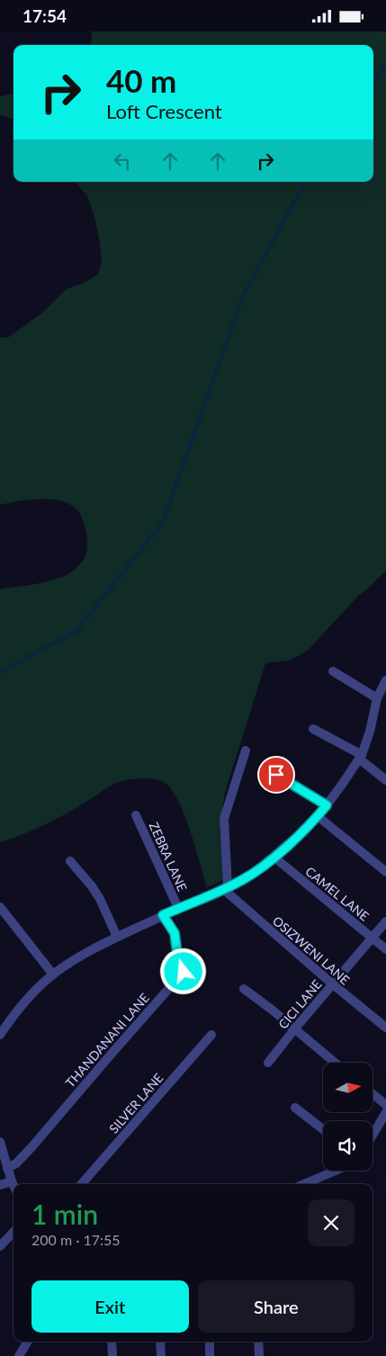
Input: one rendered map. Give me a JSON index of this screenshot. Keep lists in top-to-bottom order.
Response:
{
  "streets": {
    "street": [
      "ZEBRA LANE",
      "CAMEL LANE",
      "OSIZWENI LANE",
      "CICI LANE",
      "THANDANANI LANE",
      "SILVER LANE"
    ]
  },
  "crossings": [
    ["CAMEL LANE", "CICI LANE"],
    ["OSIZWENI LANE", "CICI LANE"]
  ],
  "north": "right",
  "page": {
    "status": "17:54",
    "turn": ["40 m", "Loft Crescent"],
    "heading": ["1 min", "200 m · 17:55"],
    "buttons": ["Exit", "Share"]
  }
}
